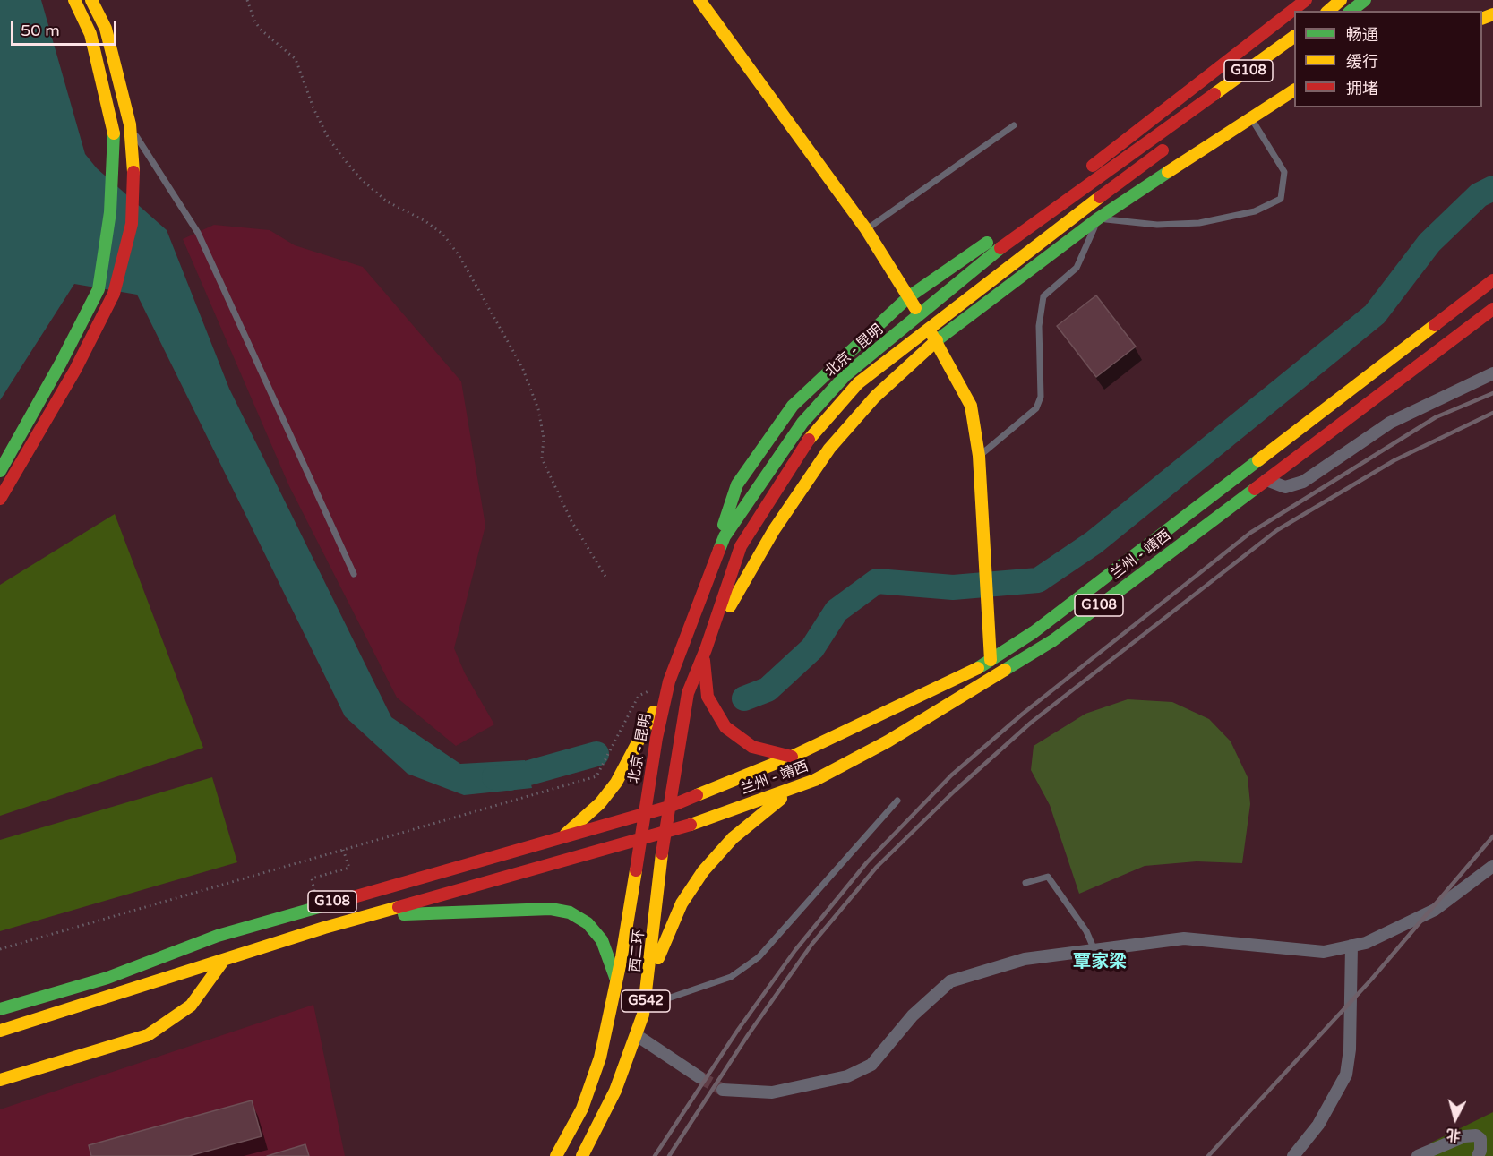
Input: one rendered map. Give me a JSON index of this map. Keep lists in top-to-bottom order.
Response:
{
  "streets": {
    "main road": [
      "G108",
      "北京 - 昆明",
      "兰州 - 靖西",
      "西二环",
      "G542"
    ]
  },
  "crossings": [
    ["G108", "北京 - 昆明"],
    ["G108", "兰州 - 靖西"],
    ["G108", "西二环"],
    ["北京 - 昆明", "兰州 - 靖西"],
    ["北京 - 昆明", "西二环"],
    ["兰州 - 靖西", "西二环"]
  ],
  "districts": ["覃家梁"],
  "legend": ["畅通", "缓行", "拥堵"],
  "scale_bar": "50 m",
  "north": "bottom"
}
